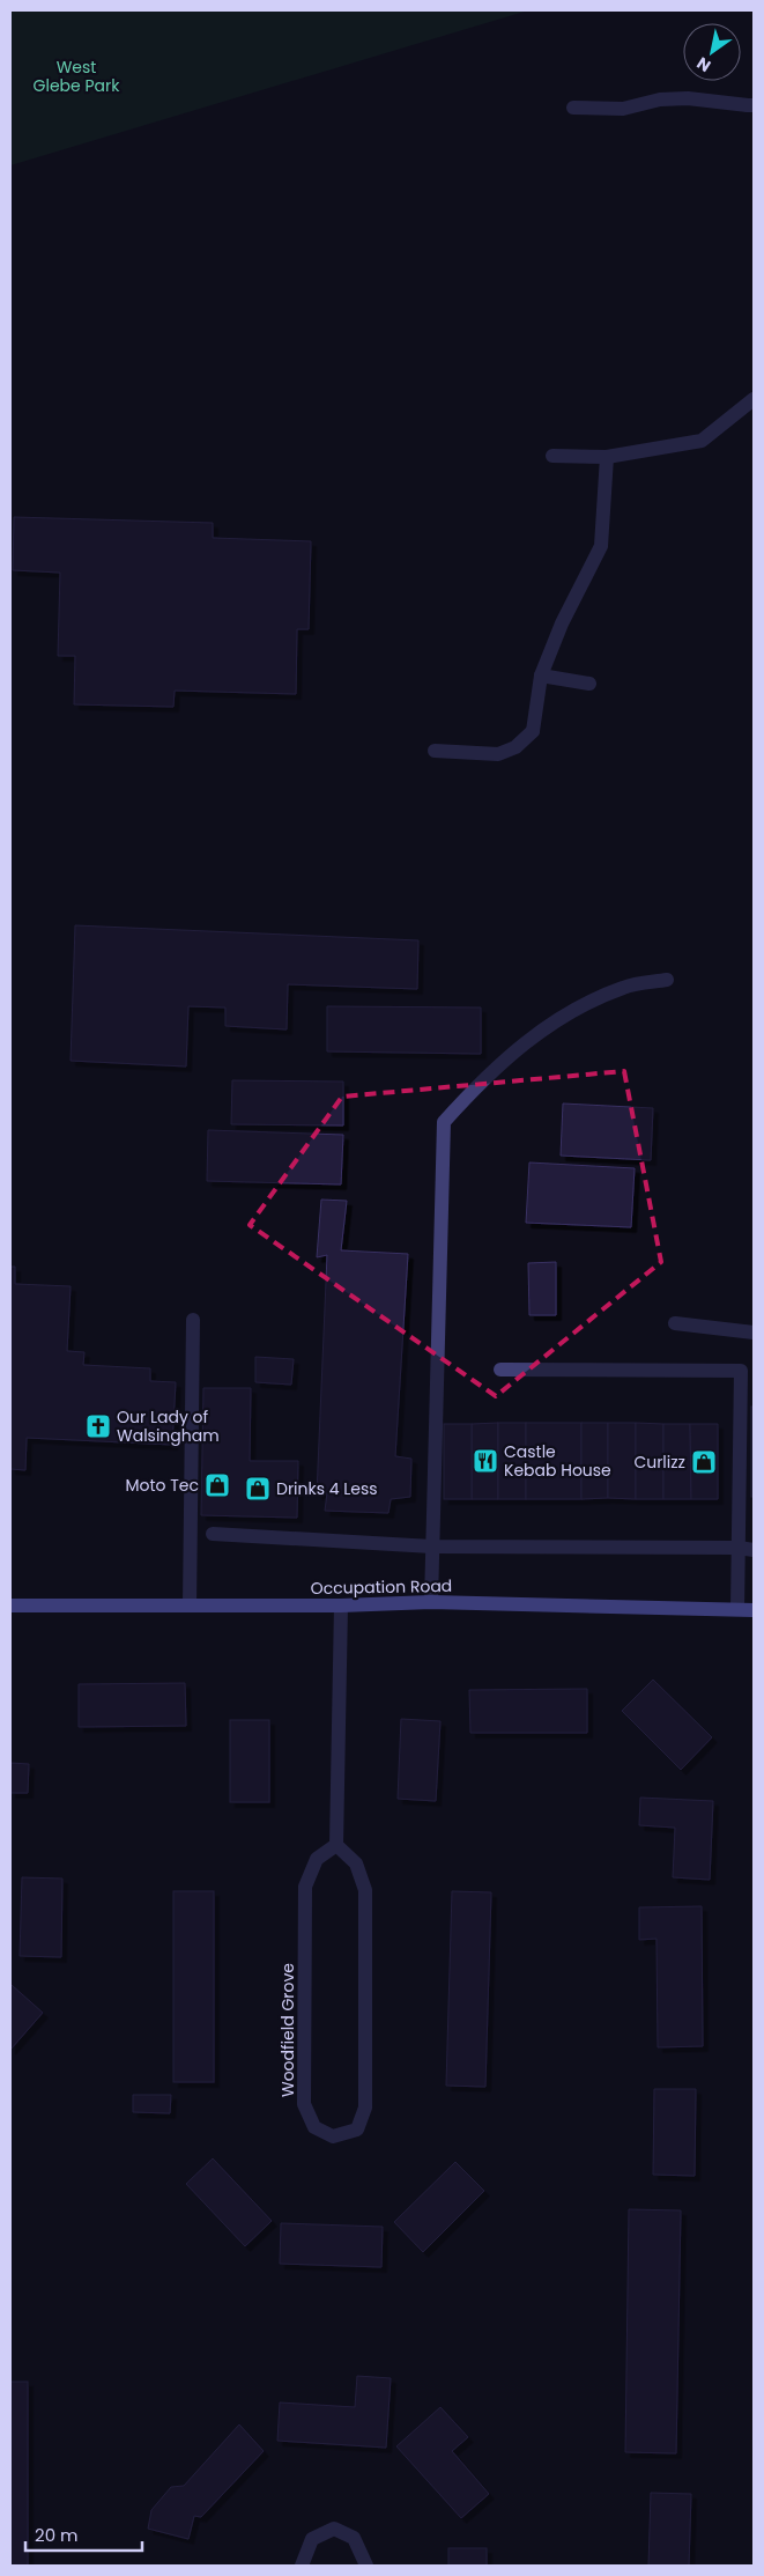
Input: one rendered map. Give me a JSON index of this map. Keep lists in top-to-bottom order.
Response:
{
  "streets": {
    "street": ["Occupation Road", "Woodfield Grove"]
  },
  "parks": ["West Glebe Park"],
  "places": {
    "church": ["Our Lady of Walsingham"],
    "restaurant": ["Castle Kebab House"],
    "shop": ["Curlizz", "Moto Tec", "Drinks 4 Less"]
  },
  "scale_bar": "20 m",
  "north": "bottom left"
}
